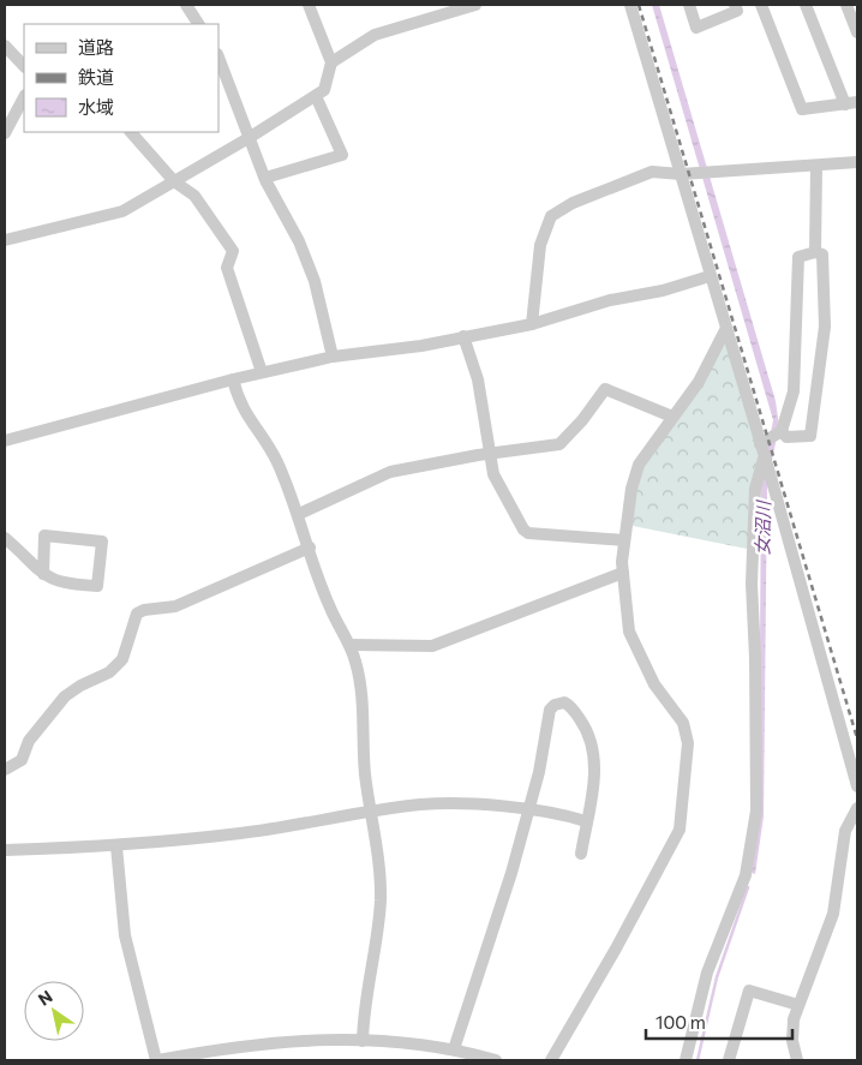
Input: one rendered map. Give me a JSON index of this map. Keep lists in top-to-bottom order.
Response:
{
  "water": ["女沼川"],
  "legend": ["道路", "鉄道", "水域"],
  "scale_bar": "100 m",
  "north": "top left"
}
